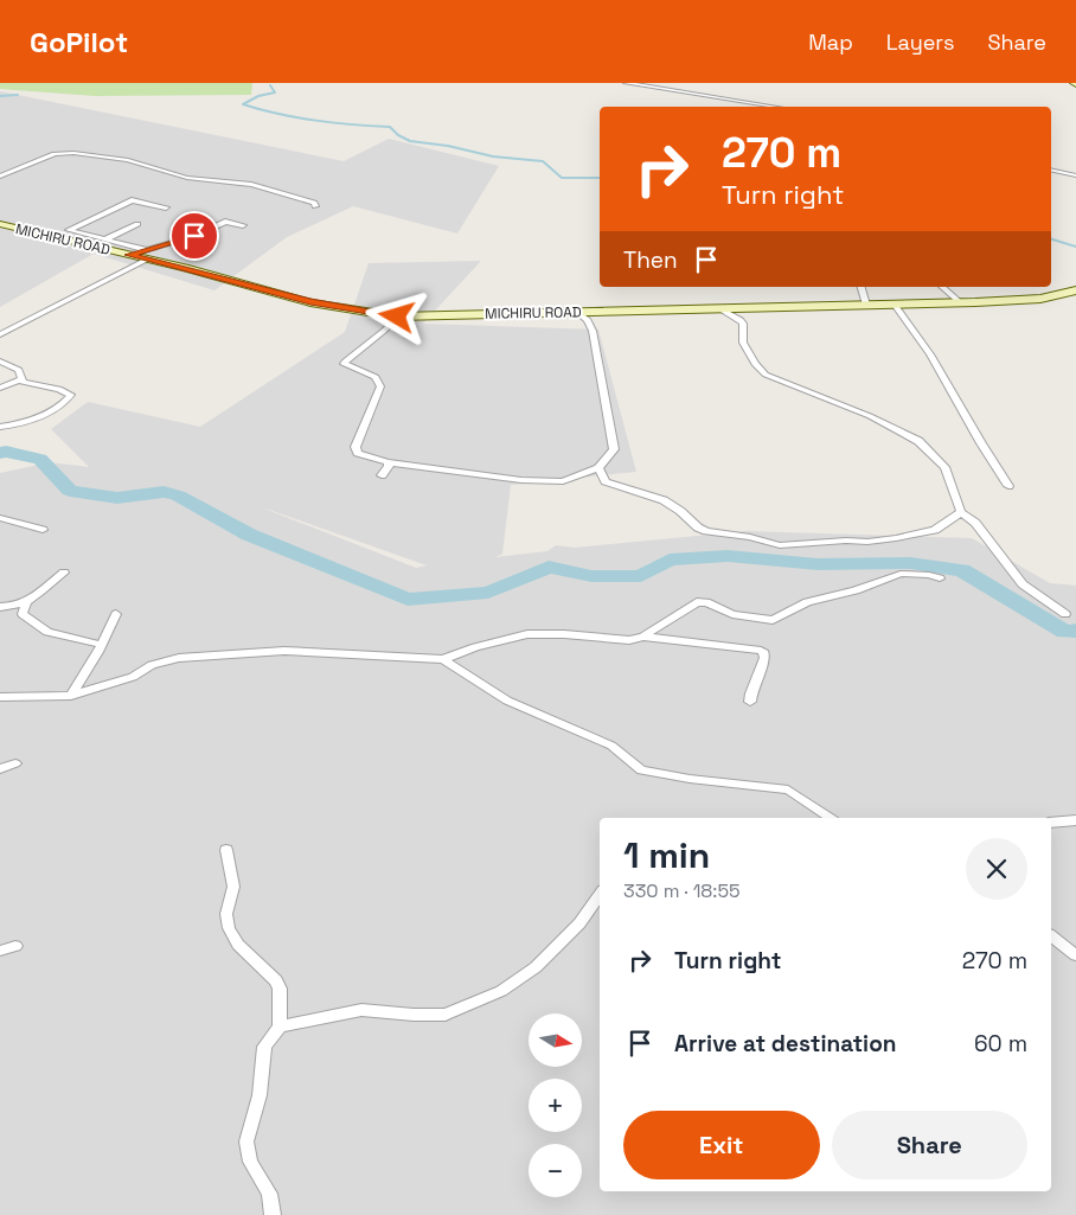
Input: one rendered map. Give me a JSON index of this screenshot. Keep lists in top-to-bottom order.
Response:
{
  "streets": {
    "street": ["MICHIRU ROAD"]
  },
  "north": "right",
  "page": {
    "header": "GoPilot",
    "nav": ["Map", "Layers", "Share"],
    "turn": ["270 m", "Turn right"],
    "then": "Then",
    "heading": ["1 min", "330 m · 18:55"],
    "list": [
      {
        "name": "Turn right",
        "value": "270 m"
      },
      {
        "name": "Arrive at destination",
        "value": "60 m"
      }
    ],
    "map_buttons": ["+", "−"],
    "buttons": ["Exit", "Share"]
  }
}
